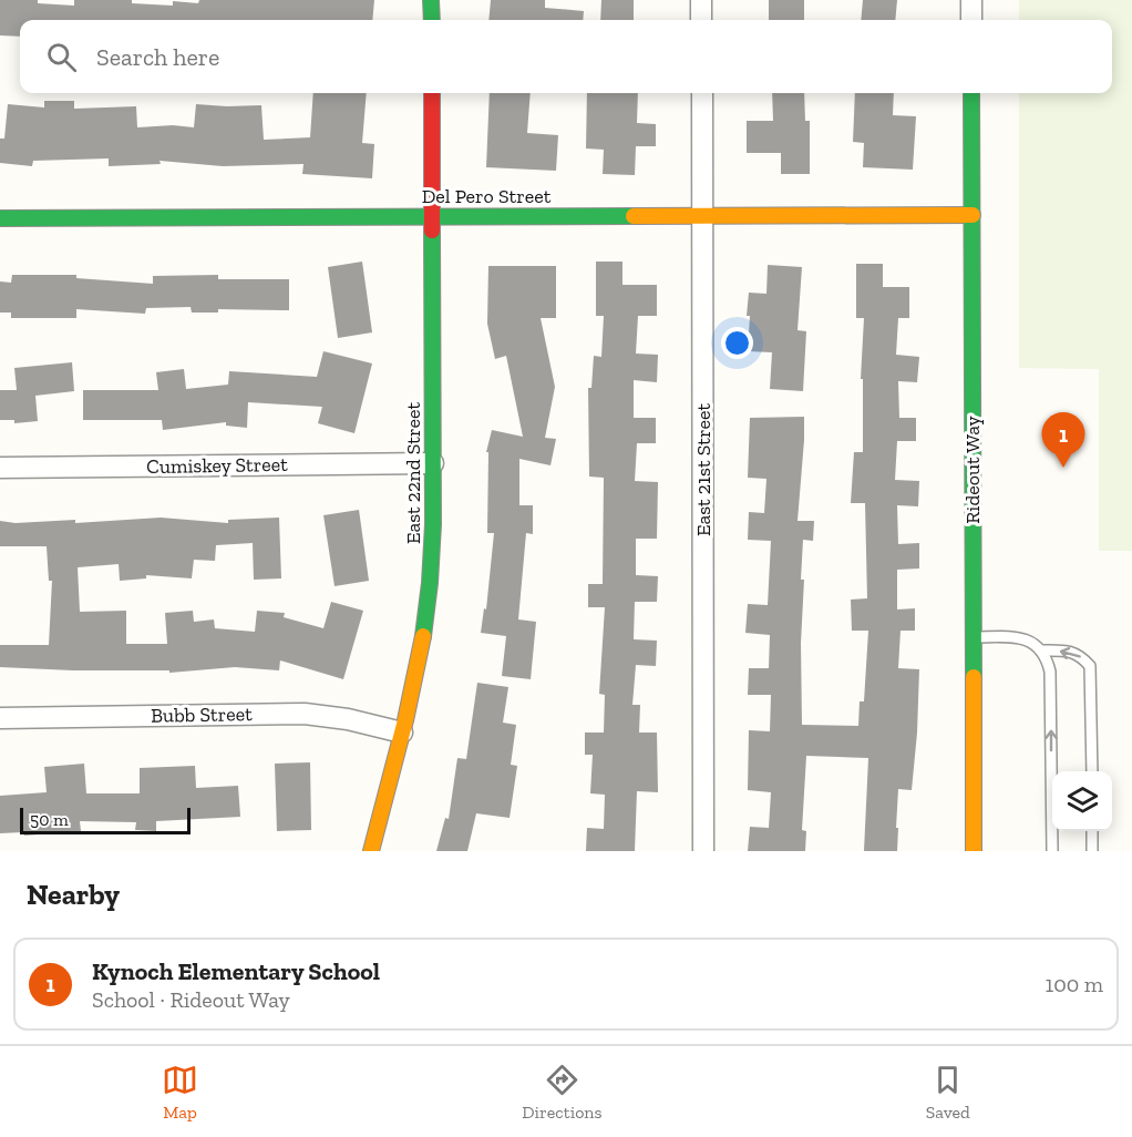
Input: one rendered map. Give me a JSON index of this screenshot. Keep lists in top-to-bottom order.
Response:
{
  "streets": {
    "street": [
      "Del Pero Street",
      "Cumiskey Street",
      "East 21st Street",
      "Rideout Way",
      "East 22nd Street",
      "Bubb Street"
    ]
  },
  "crossings": [
    ["Del Pero Street", "East 21st Street"],
    ["Del Pero Street", "Rideout Way"],
    ["Del Pero Street", "East 22nd Street"],
    ["Cumiskey Street", "East 22nd Street"],
    ["East 22nd Street", "Bubb Street"]
  ],
  "scale_bar": "50 m",
  "page": {
    "search": "Search here",
    "pins": "1",
    "scale": "50 m",
    "heading": "Nearby",
    "list": [
      {
        "mark": "1",
        "name": "Kynoch Elementary School",
        "note": "School · Rideout Way",
        "value": "100 m"
      }
    ],
    "nav": ["Map", "Directions", "Saved"]
  }
}
